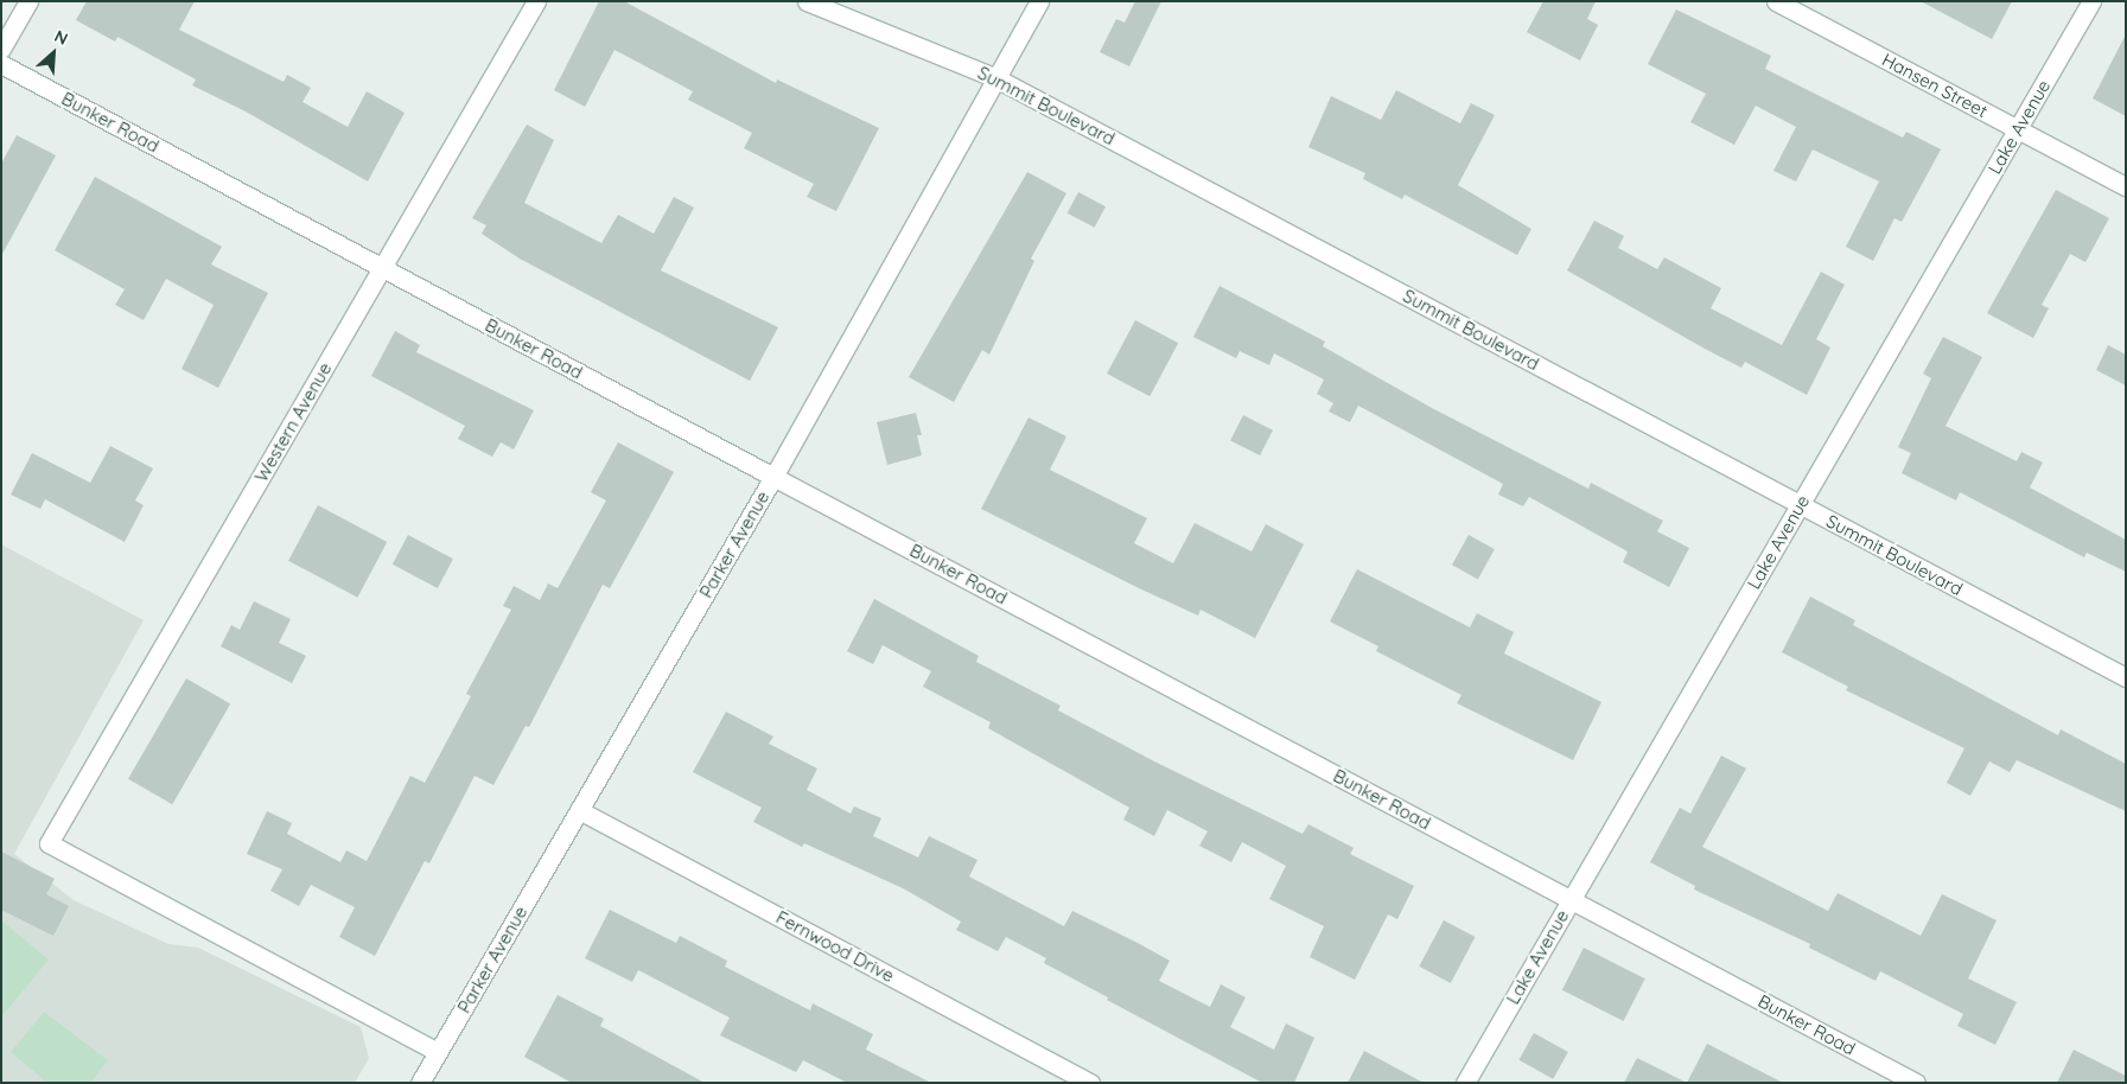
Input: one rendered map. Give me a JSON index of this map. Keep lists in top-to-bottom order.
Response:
{
  "streets": {
    "street": [
      "Hansen Street",
      "Summit Boulevard",
      "Bunker Road",
      "Lake Avenue",
      "Western Avenue",
      "Parker Avenue",
      "Fernwood Drive"
    ]
  },
  "crossings": [
    ["Hansen Street", "Lake Avenue"],
    ["Summit Boulevard", "Lake Avenue"],
    ["Summit Boulevard", "Parker Avenue"],
    ["Bunker Road", "Lake Avenue"],
    ["Bunker Road", "Western Avenue"],
    ["Bunker Road", "Parker Avenue"],
    ["Western Avenue", "Parker Avenue"],
    ["Parker Avenue", "Fernwood Drive"]
  ],
  "north": "top right"
}
